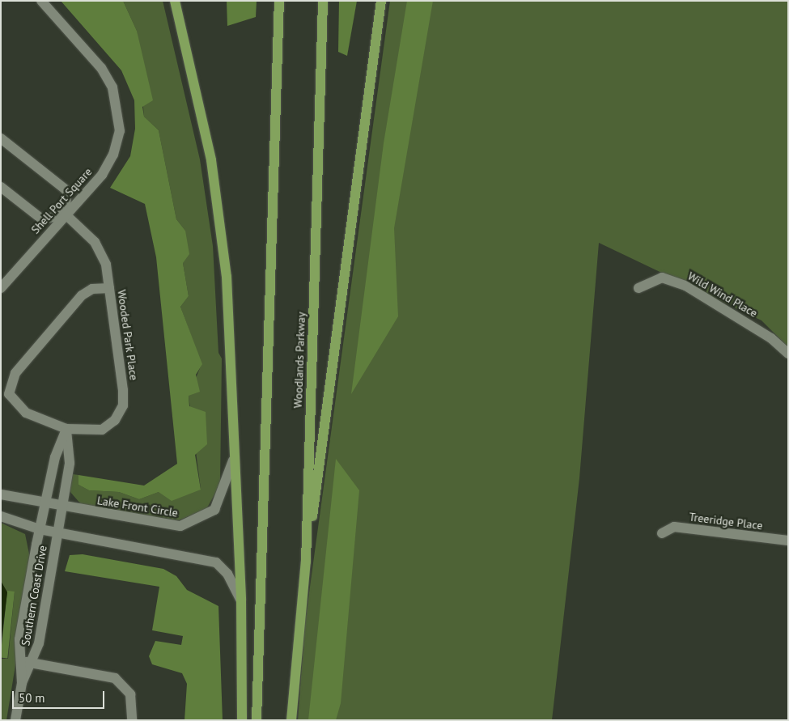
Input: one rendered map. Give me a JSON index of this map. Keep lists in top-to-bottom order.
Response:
{
  "streets": {
    "main road": ["Woodlands Parkway"],
    "street": [
      "Shell Port Square",
      "Wild Wind Place",
      "Wooded Park Place",
      "Lake Front Circle",
      "Treeridge Place",
      "Southern Coast Drive"
    ]
  },
  "crossings": [
    ["Shell Port Square", "Wooded Park Place"],
    ["Wooded Park Place", "Southern Coast Drive"],
    ["Lake Front Circle", "Southern Coast Drive"]
  ],
  "scale_bar": "50 m"
}
